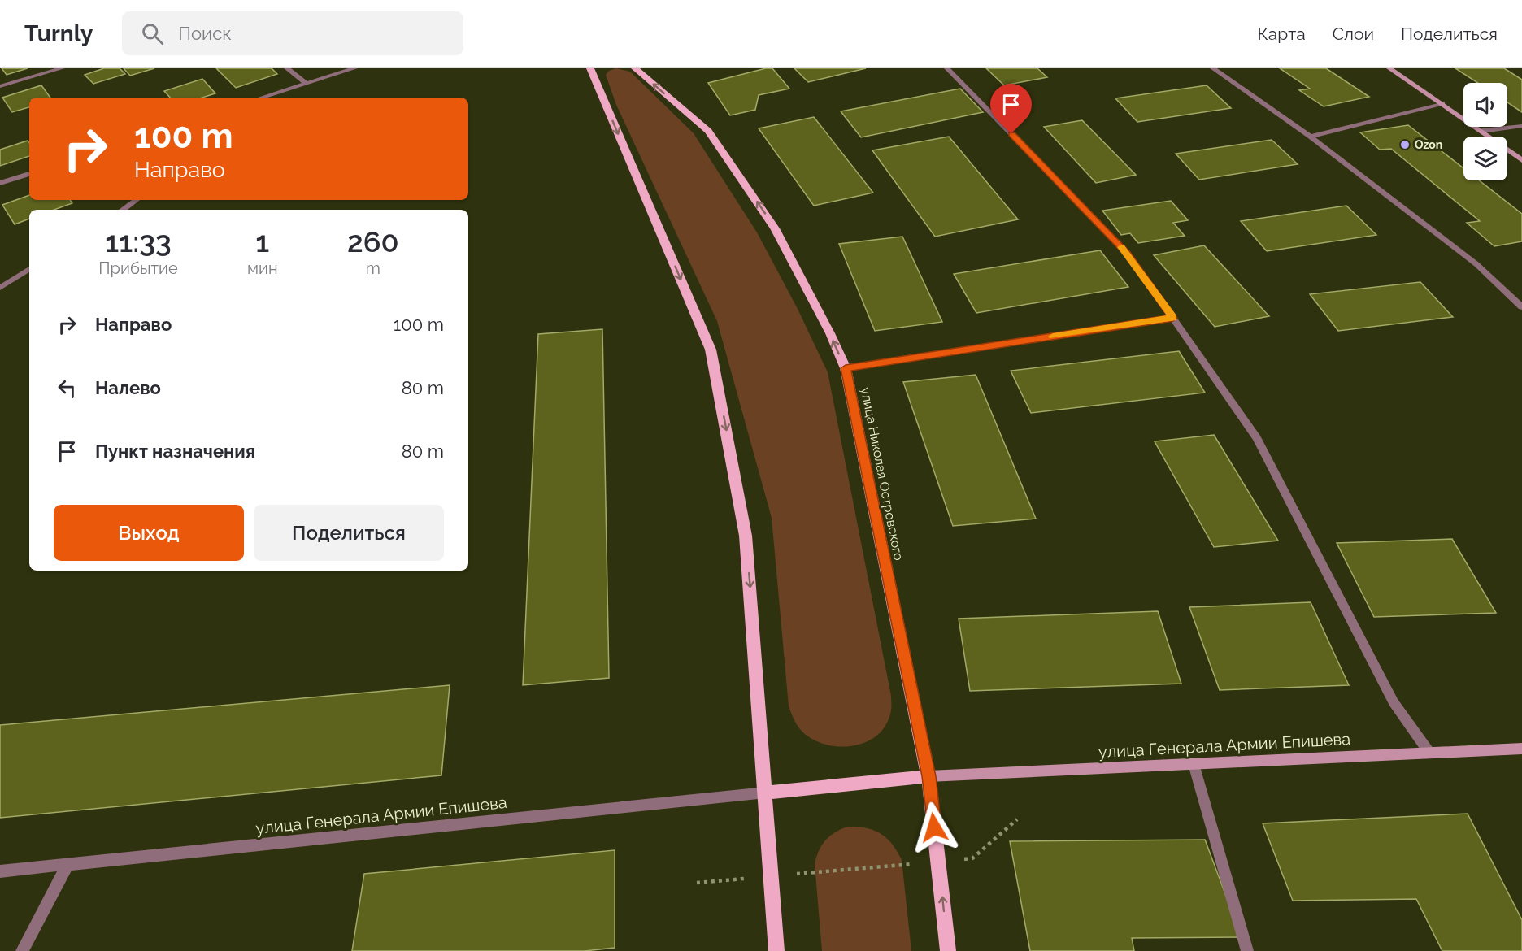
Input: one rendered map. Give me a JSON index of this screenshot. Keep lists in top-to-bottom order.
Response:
{
  "streets": {
    "main road": ["улица Николая Островского", "улица Генерала Армии Епишева"]
  },
  "crossings": [
    ["улица Николая Островского", "улица Генерала Армии Епишева"]
  ],
  "places": ["Ozon"],
  "page": {
    "header": "Turnly",
    "search": "Поиск",
    "nav": ["Карта", "Слои", "Поделиться"],
    "turn": ["100 m", "Направо"],
    "eta": [
      "11:33",
      "Прибытие",
      "1",
      "мин",
      "260",
      "m"
    ],
    "list": [
      {
        "name": "Направо",
        "value": "100 m"
      },
      {
        "name": "Налево",
        "value": "80 m"
      },
      {
        "name": "Пункт назначения",
        "value": "80 m"
      }
    ],
    "buttons": ["Выход", "Поделиться"]
  }
}
